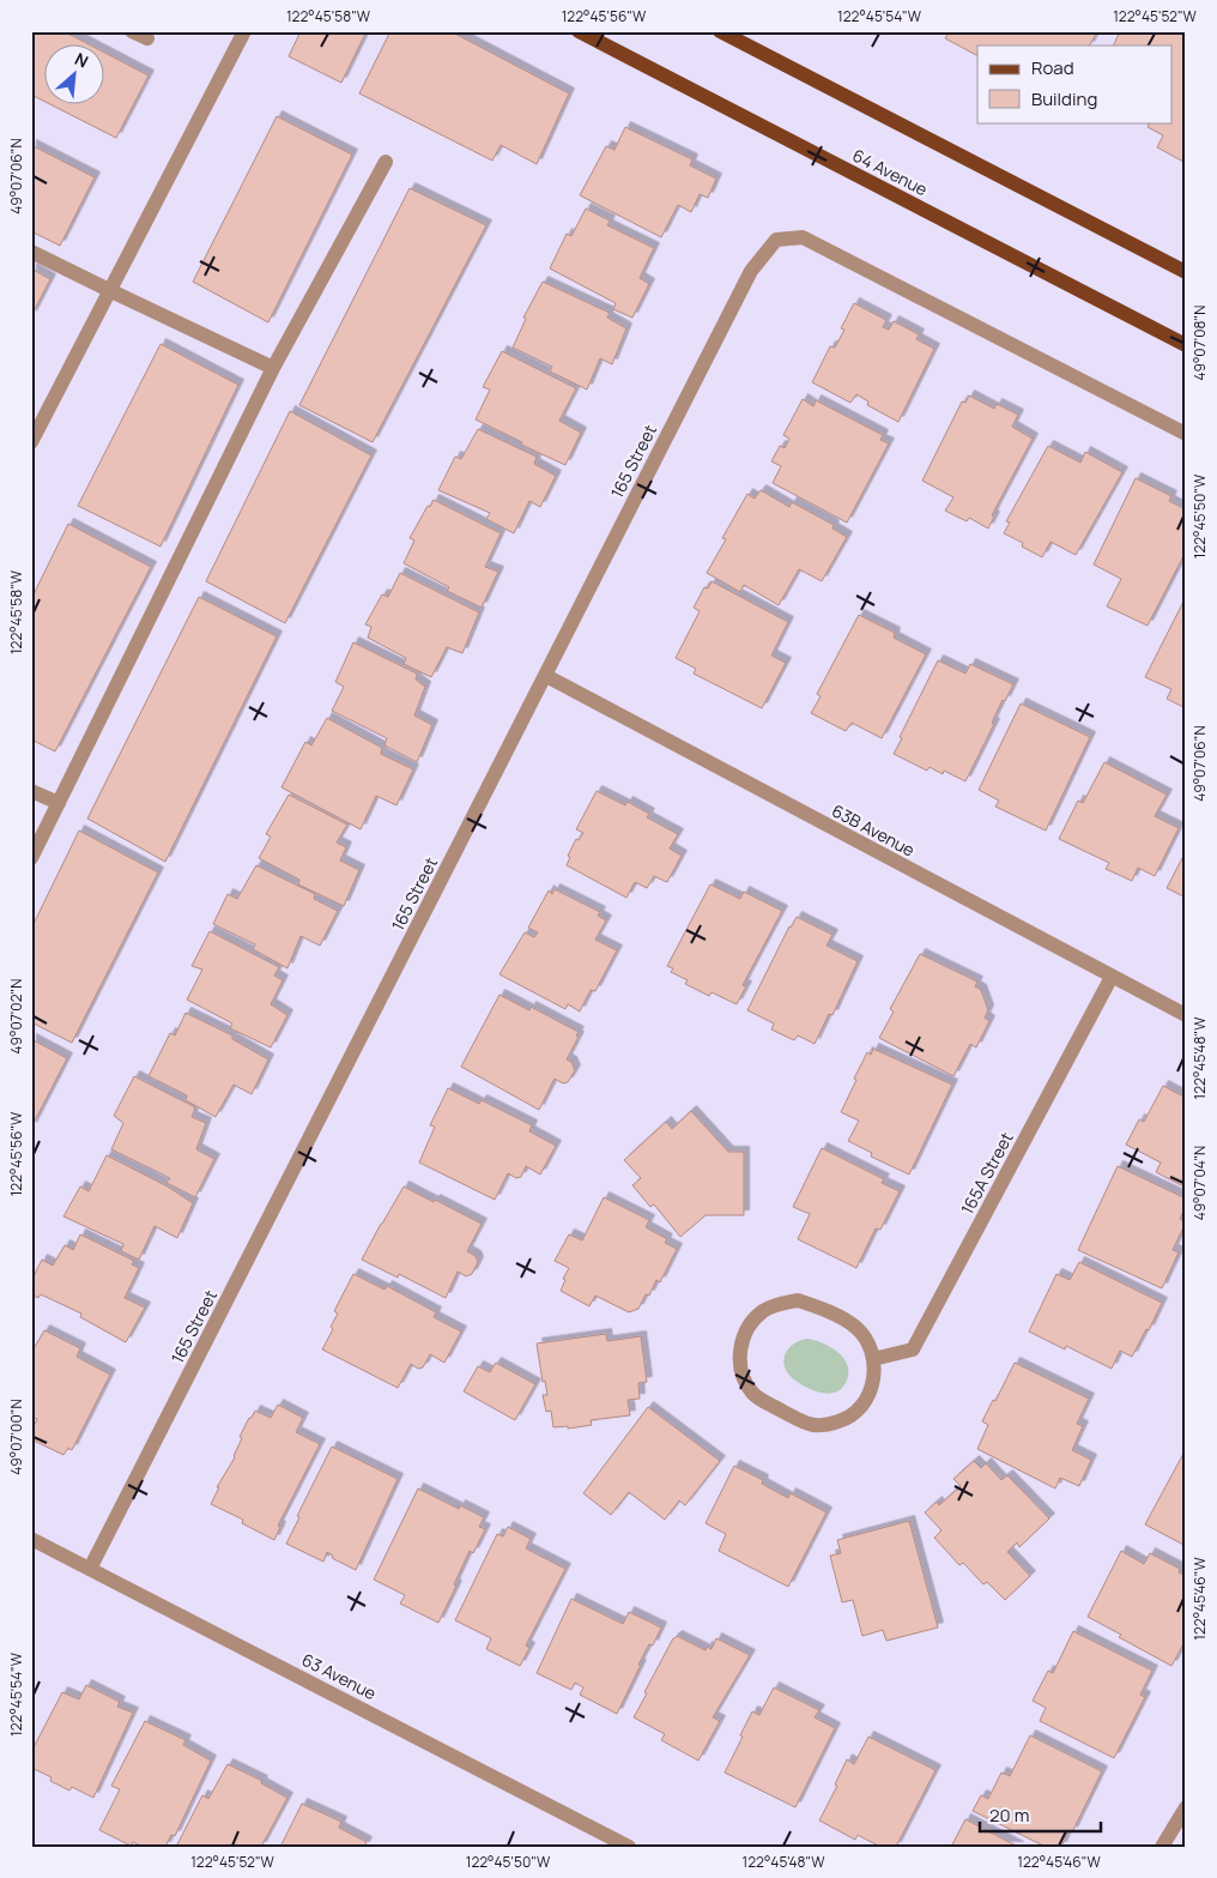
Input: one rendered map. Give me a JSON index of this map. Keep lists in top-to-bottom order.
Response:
{
  "streets": {
    "main road": ["64 Avenue"],
    "street": [
      "165 Street",
      "63B Avenue",
      "165A Street",
      "63 Avenue"
    ]
  },
  "crossings": [
    ["165 Street", "63B Avenue"],
    ["165 Street", "63 Avenue"],
    ["63B Avenue", "165A Street"]
  ],
  "legend": ["Road", "Building"],
  "scale_bar": "20 m",
  "north": "top right",
  "coordinates": [
    "122°45'58\"W",
    "122°45'56\"W",
    "122°45'54\"W",
    "122°45'52\"W",
    "49°07'06\"N",
    "49°07'08\"N",
    "122°45'50\"W",
    "49°07'02\"N",
    "122°45'48\"W",
    "49°07'04\"N",
    "49°07'00\"N",
    "122°45'46\"W"
  ]
}
